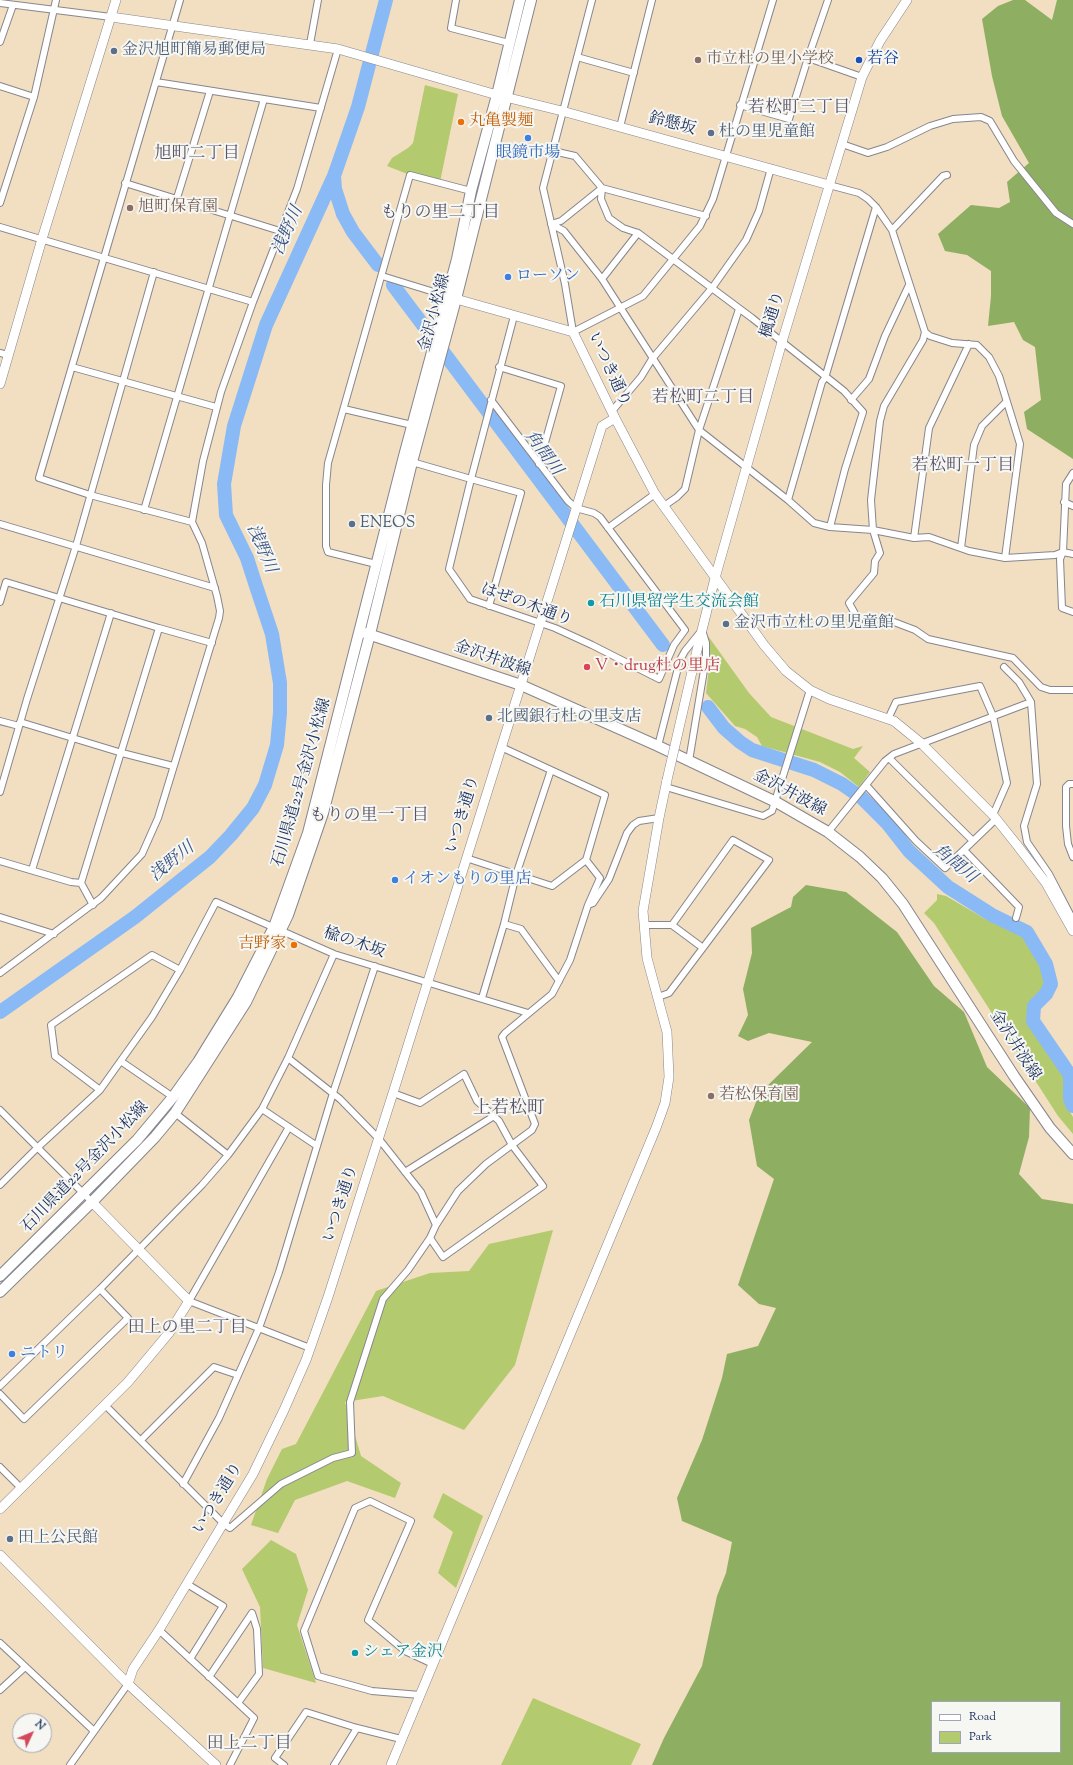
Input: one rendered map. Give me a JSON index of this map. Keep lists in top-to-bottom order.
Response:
{
  "streets": {
    "main road": ["金沢小松線", "金沢井波線", "石川県道22号金沢小松線"],
    "street": [
      "鈴懸坂",
      "楓通り",
      "いつき通り",
      "はぜの木通り",
      "楡の木坂"
    ]
  },
  "crossings": [
    ["鈴懸坂", "金沢小松線"],
    ["鈴懸坂", "楓通り"],
    ["金沢小松線", "いつき通り"],
    ["金沢小松線", "金沢井波線"],
    ["金沢小松線", "石川県道22号金沢小松線"],
    ["金沢小松線", "楡の木坂"],
    ["いつき通り", "はぜの木通り"],
    ["いつき通り", "金沢井波線"],
    ["いつき通り", "楡の木坂"],
    ["金沢井波線", "石川県道22号金沢小松線"],
    ["石川県道22号金沢小松線", "楡の木坂"]
  ],
  "districts": [
    "若松町三丁目",
    "旭町二丁目",
    "もりの里二丁目",
    "若松町二丁目",
    "若松町一丁目",
    "もりの里一丁目",
    "上若松町",
    "田上の里二丁目",
    "田上二丁目"
  ],
  "water": ["浅野川", "角間川"],
  "places": [
    "金沢旭町簡易郵便局",
    "市立杜の里小学校",
    "若谷",
    "丸亀製麺",
    "杜の里児童館",
    "眼鏡市場",
    "旭町保育園",
    "ローソン",
    "ENEOS",
    "石川県留学生交流会館",
    "金沢市立杜の里児童館",
    "V・drug杜の里店",
    "北國銀行杜の里支店",
    "イオンもりの里店",
    "吉野家",
    "若松保育園",
    "ニトリ",
    "田上公民館",
    "シェア金沢"
  ],
  "legend": ["Road", "Park"],
  "north": "top right"
}
